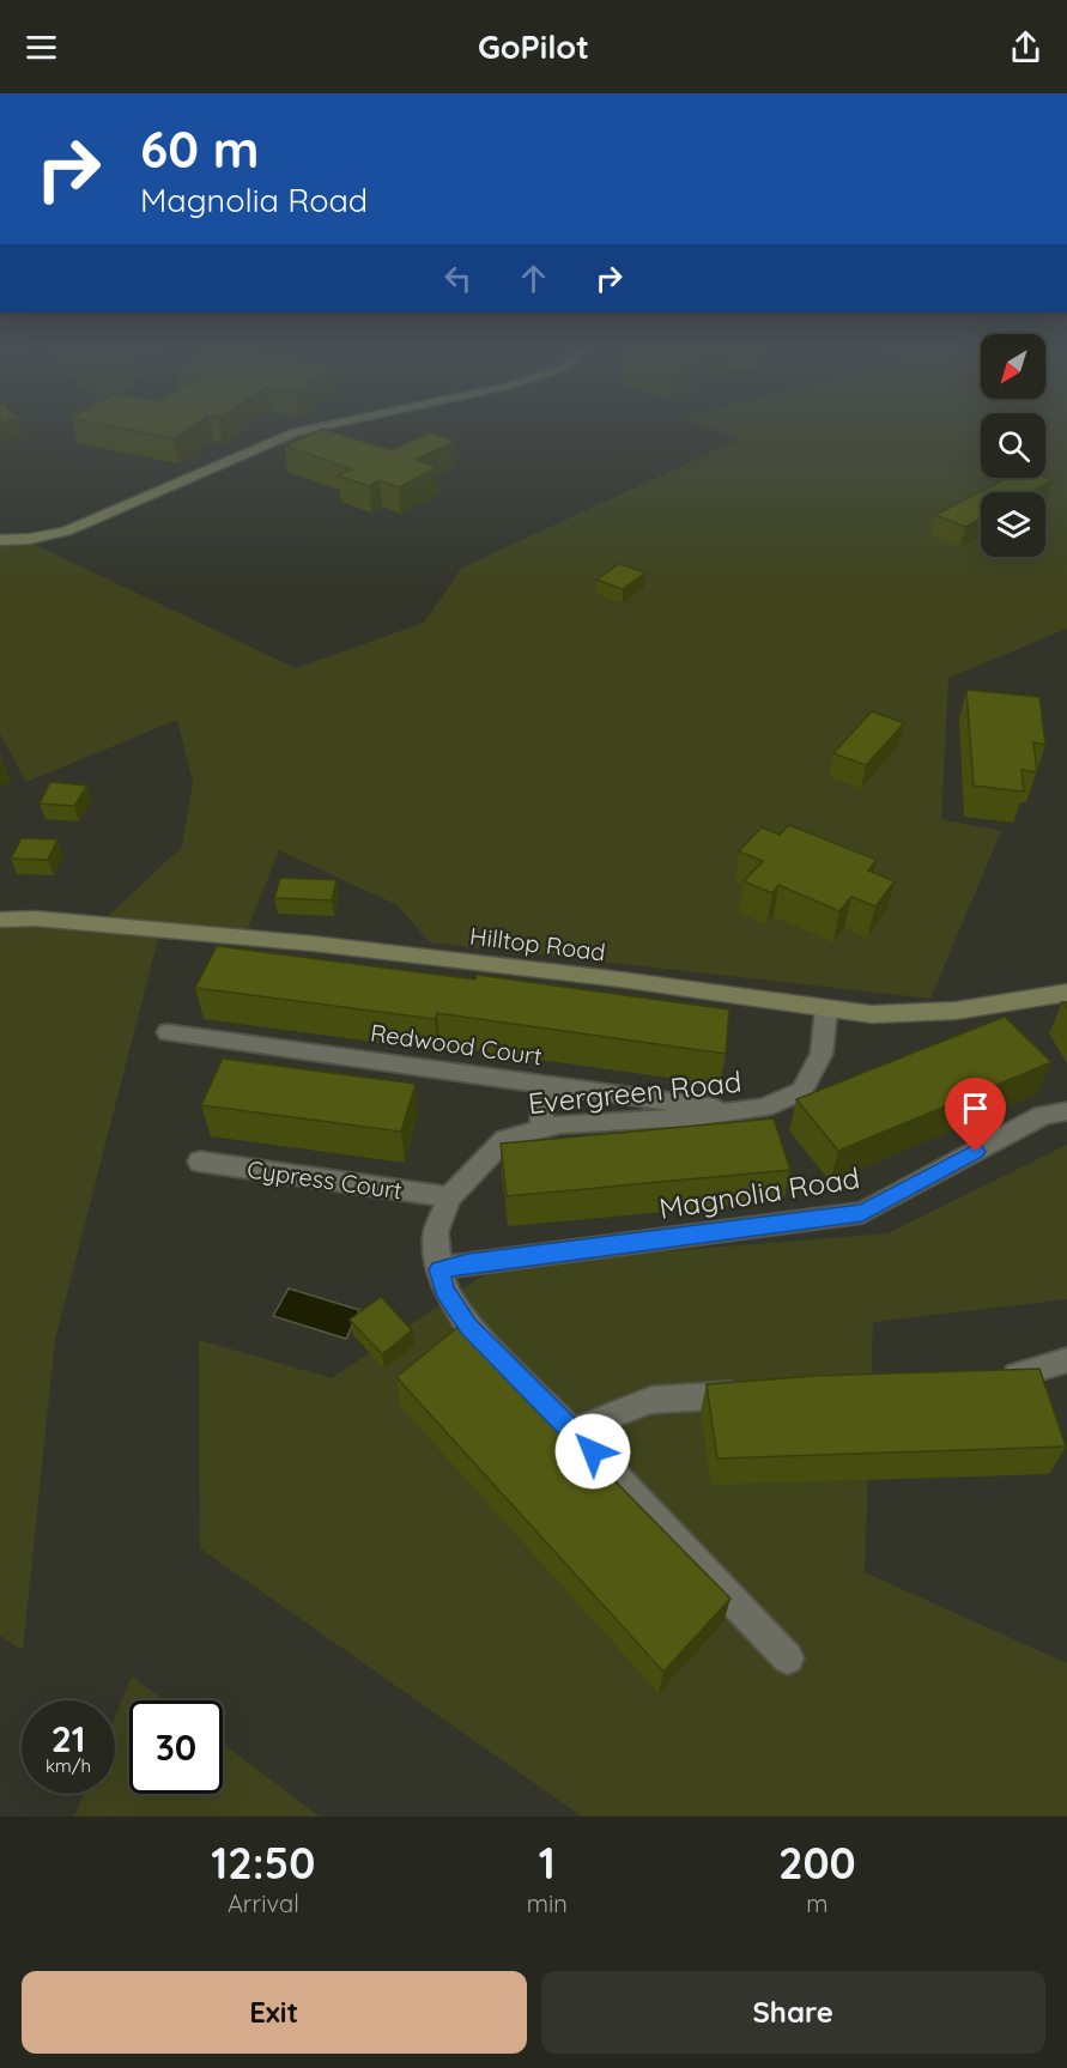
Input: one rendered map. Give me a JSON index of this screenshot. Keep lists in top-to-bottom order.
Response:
{
  "streets": {
    "street": [
      "Hilltop Road",
      "Redwood Court",
      "Evergreen Road",
      "Cypress Court",
      "Magnolia Road"
    ]
  },
  "crossings": [
    ["Hilltop Road", "Evergreen Road"],
    ["Redwood Court", "Evergreen Road"],
    ["Evergreen Road", "Cypress Court"],
    ["Evergreen Road", "Magnolia Road"]
  ],
  "north": "bottom left",
  "page": {
    "header": "GoPilot",
    "turn": ["60 m", "Magnolia Road"],
    "speed": "21 km/h",
    "limit": "30",
    "eta": [
      "12:50",
      "Arrival",
      "1",
      "min",
      "200",
      "m"
    ],
    "buttons": ["Exit", "Share"]
  }
}
